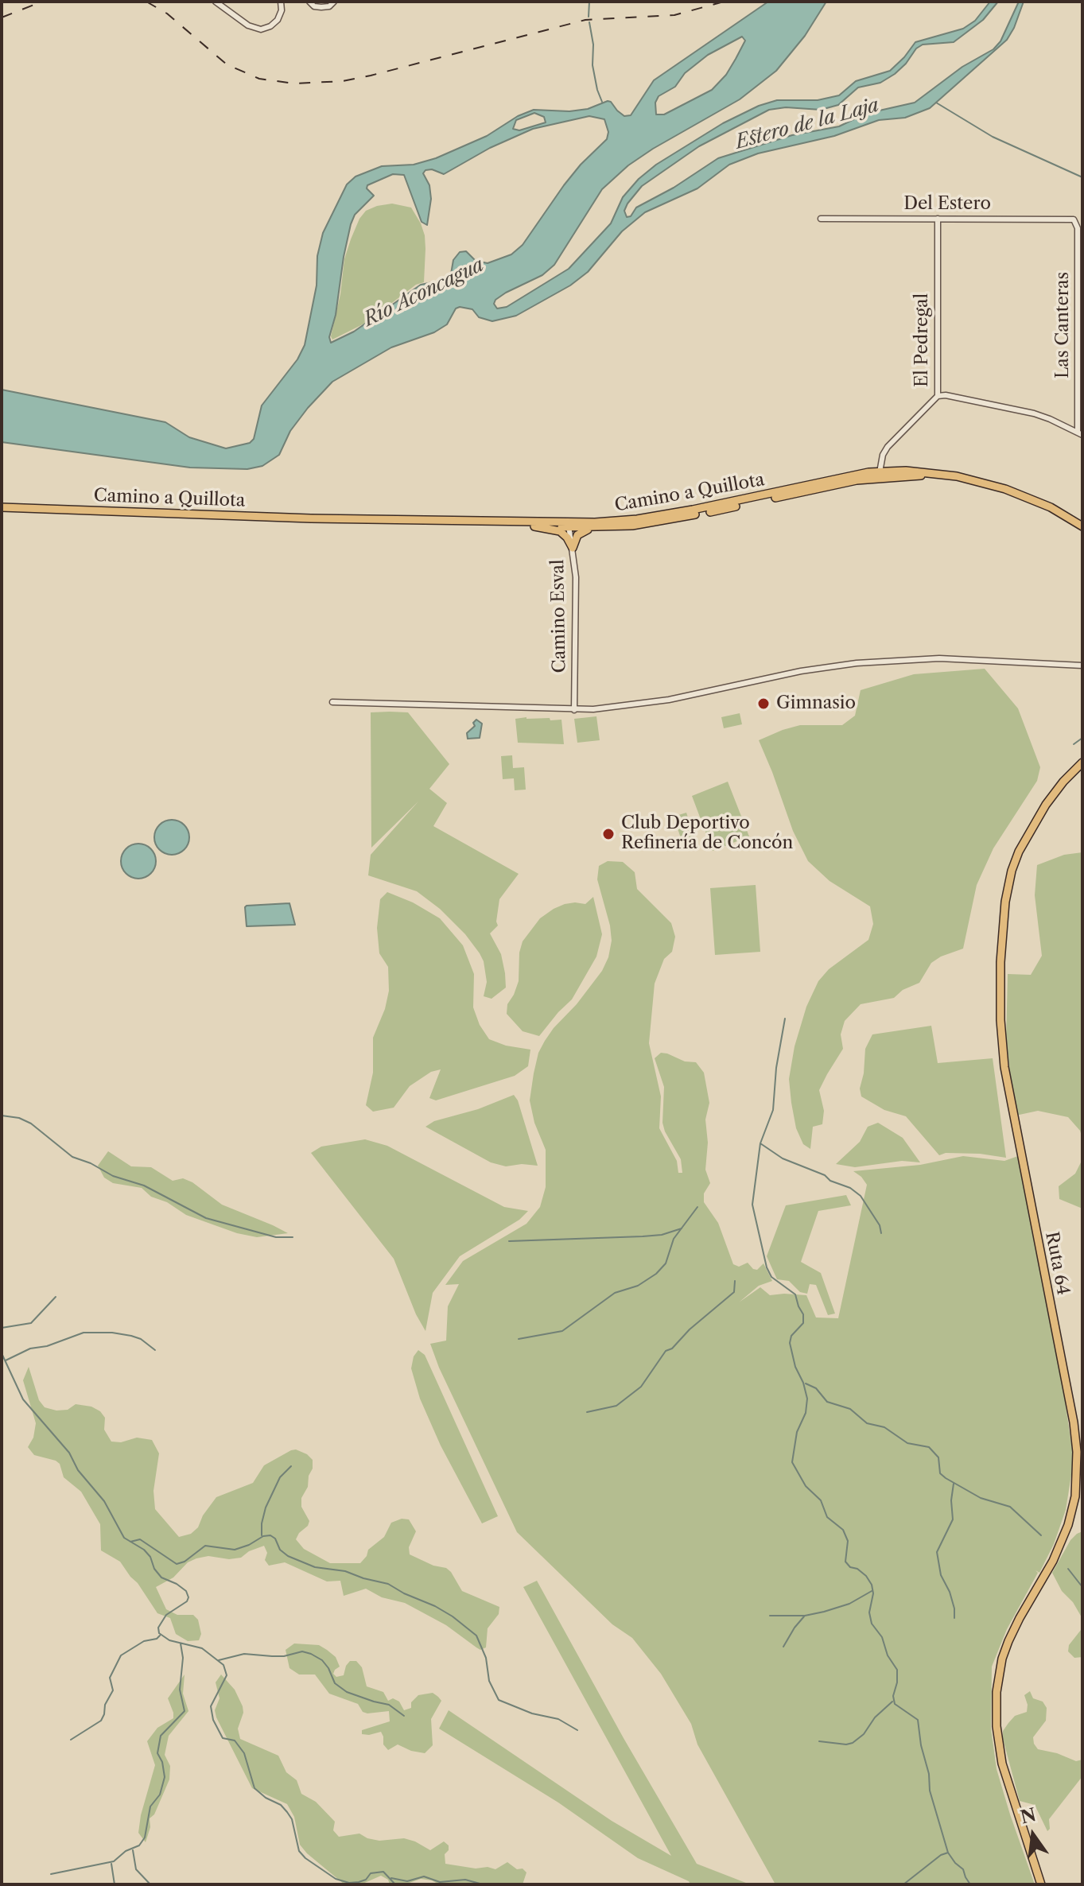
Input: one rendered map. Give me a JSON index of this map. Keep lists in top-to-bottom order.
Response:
{
  "streets": {
    "main road": ["Camino a Quillota", "Ruta 64"],
    "street": [
      "Del Estero",
      "Las Canteras",
      "El Pedregal",
      "Camino Esval"
    ]
  },
  "crossings": [
    ["Del Estero", "Las Canteras"],
    ["Del Estero", "El Pedregal"],
    ["El Pedregal", "Camino a Quillota"],
    ["Camino a Quillota", "Camino Esval"]
  ],
  "water": ["Estero de la Laja", "Río Aconcagua"],
  "places": ["Gimnasio", "Club Deportivo Refinería de Concón"],
  "north": "top"
}
